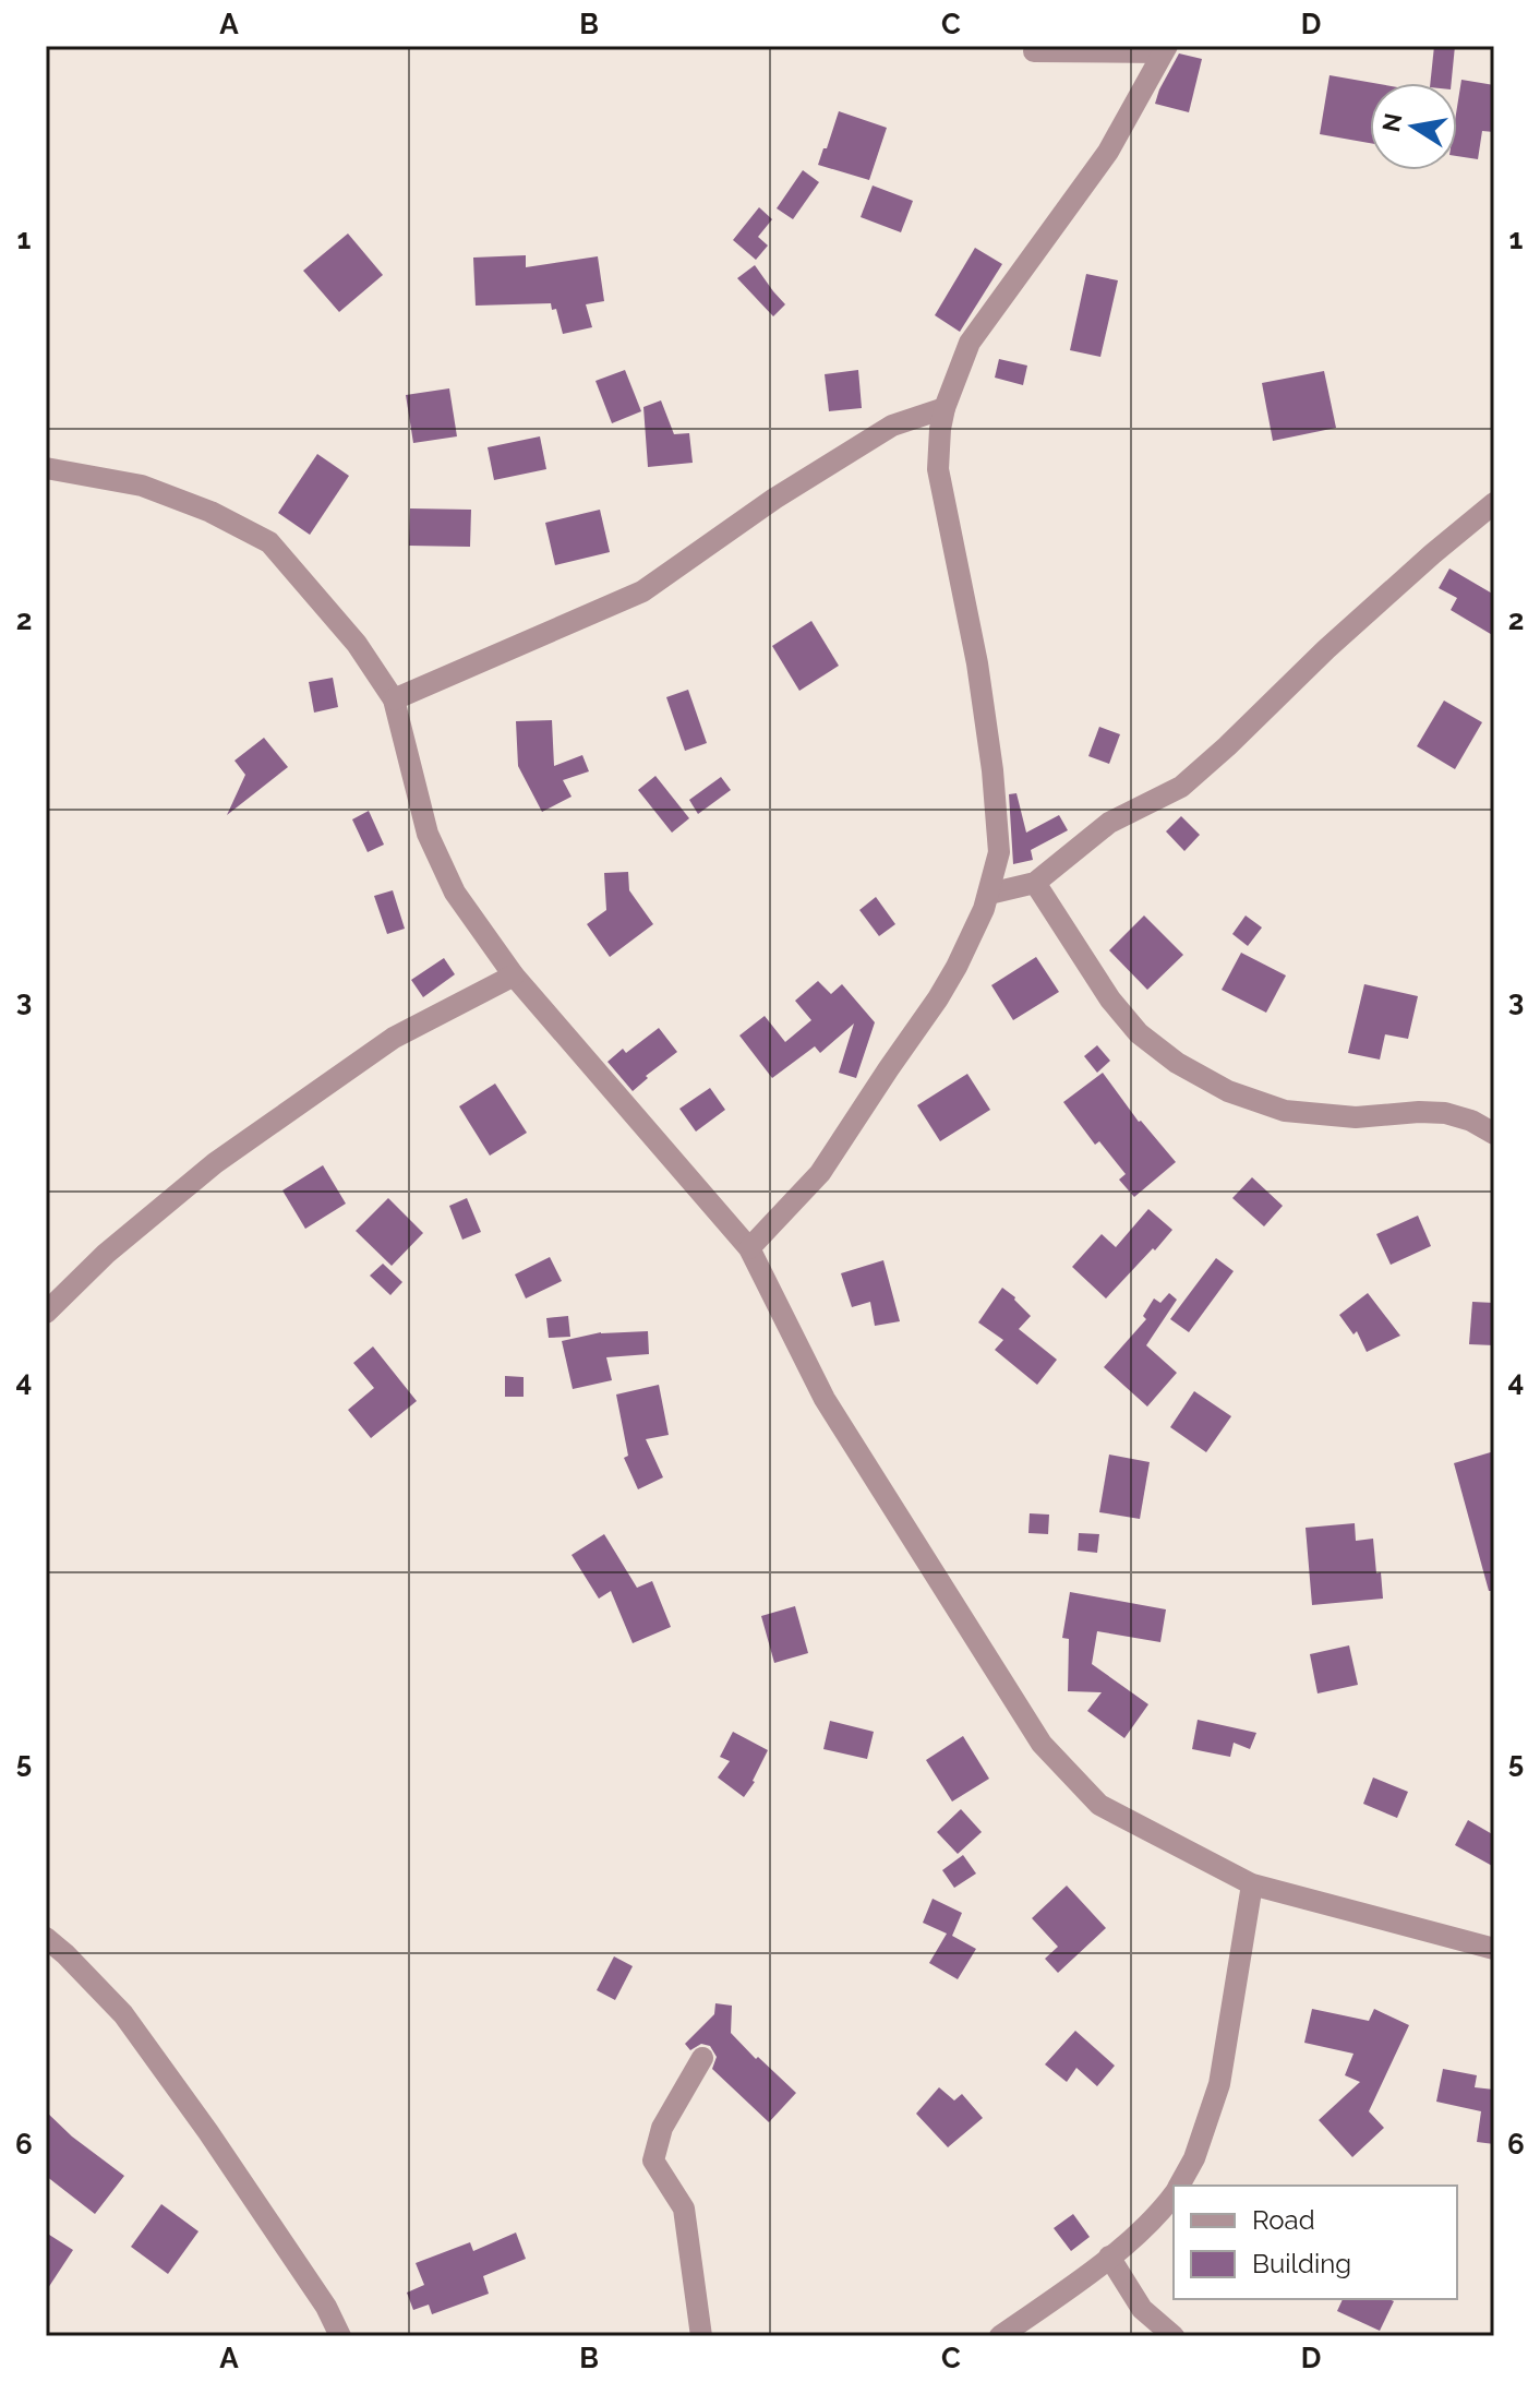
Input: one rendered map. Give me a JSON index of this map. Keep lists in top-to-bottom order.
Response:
{
  "legend": ["Road", "Building"],
  "north": "left",
  "grid": {
    "columns": [
      "A",
      "B",
      "C",
      "D"
    ],
    "rows": [
      "1",
      "2",
      "3",
      "4",
      "5",
      "6"
    ]
  }
}
